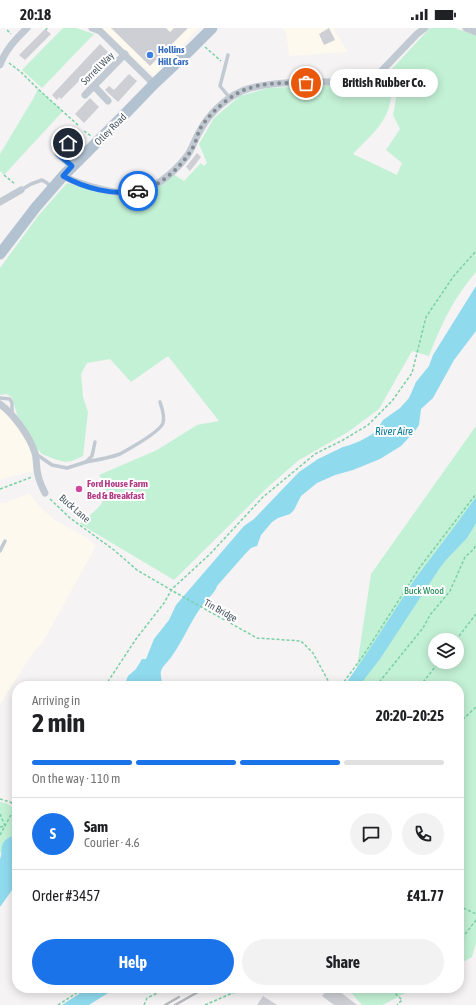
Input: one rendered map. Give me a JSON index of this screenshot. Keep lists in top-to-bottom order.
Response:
{
  "streets": {
    "main road": ["Otley Road"],
    "street": ["Sorrell Way", "Buck Lane"],
    "path": ["Tin Bridge"]
  },
  "crossings": [
    ["Buck Lane", "Tin Bridge"]
  ],
  "water": ["River Aire"],
  "parks": ["Buck Wood"],
  "places": ["Hollins Hill Cars", "British Rubber Co.", "Ford House Farm Bed & Breakfast"],
  "page": {
    "status": "20:18",
    "bubble": "British Rubber Co.",
    "heading": ["2 min", "Arriving in", "20:20–20:25"],
    "panel": [
      "Sam",
      "Courier · 4.6",
      "Order #3457",
      "£41.77"
    ],
    "bar": "On the way · 110 m",
    "round": "S",
    "buttons": ["Help", "Share"]
  }
}
